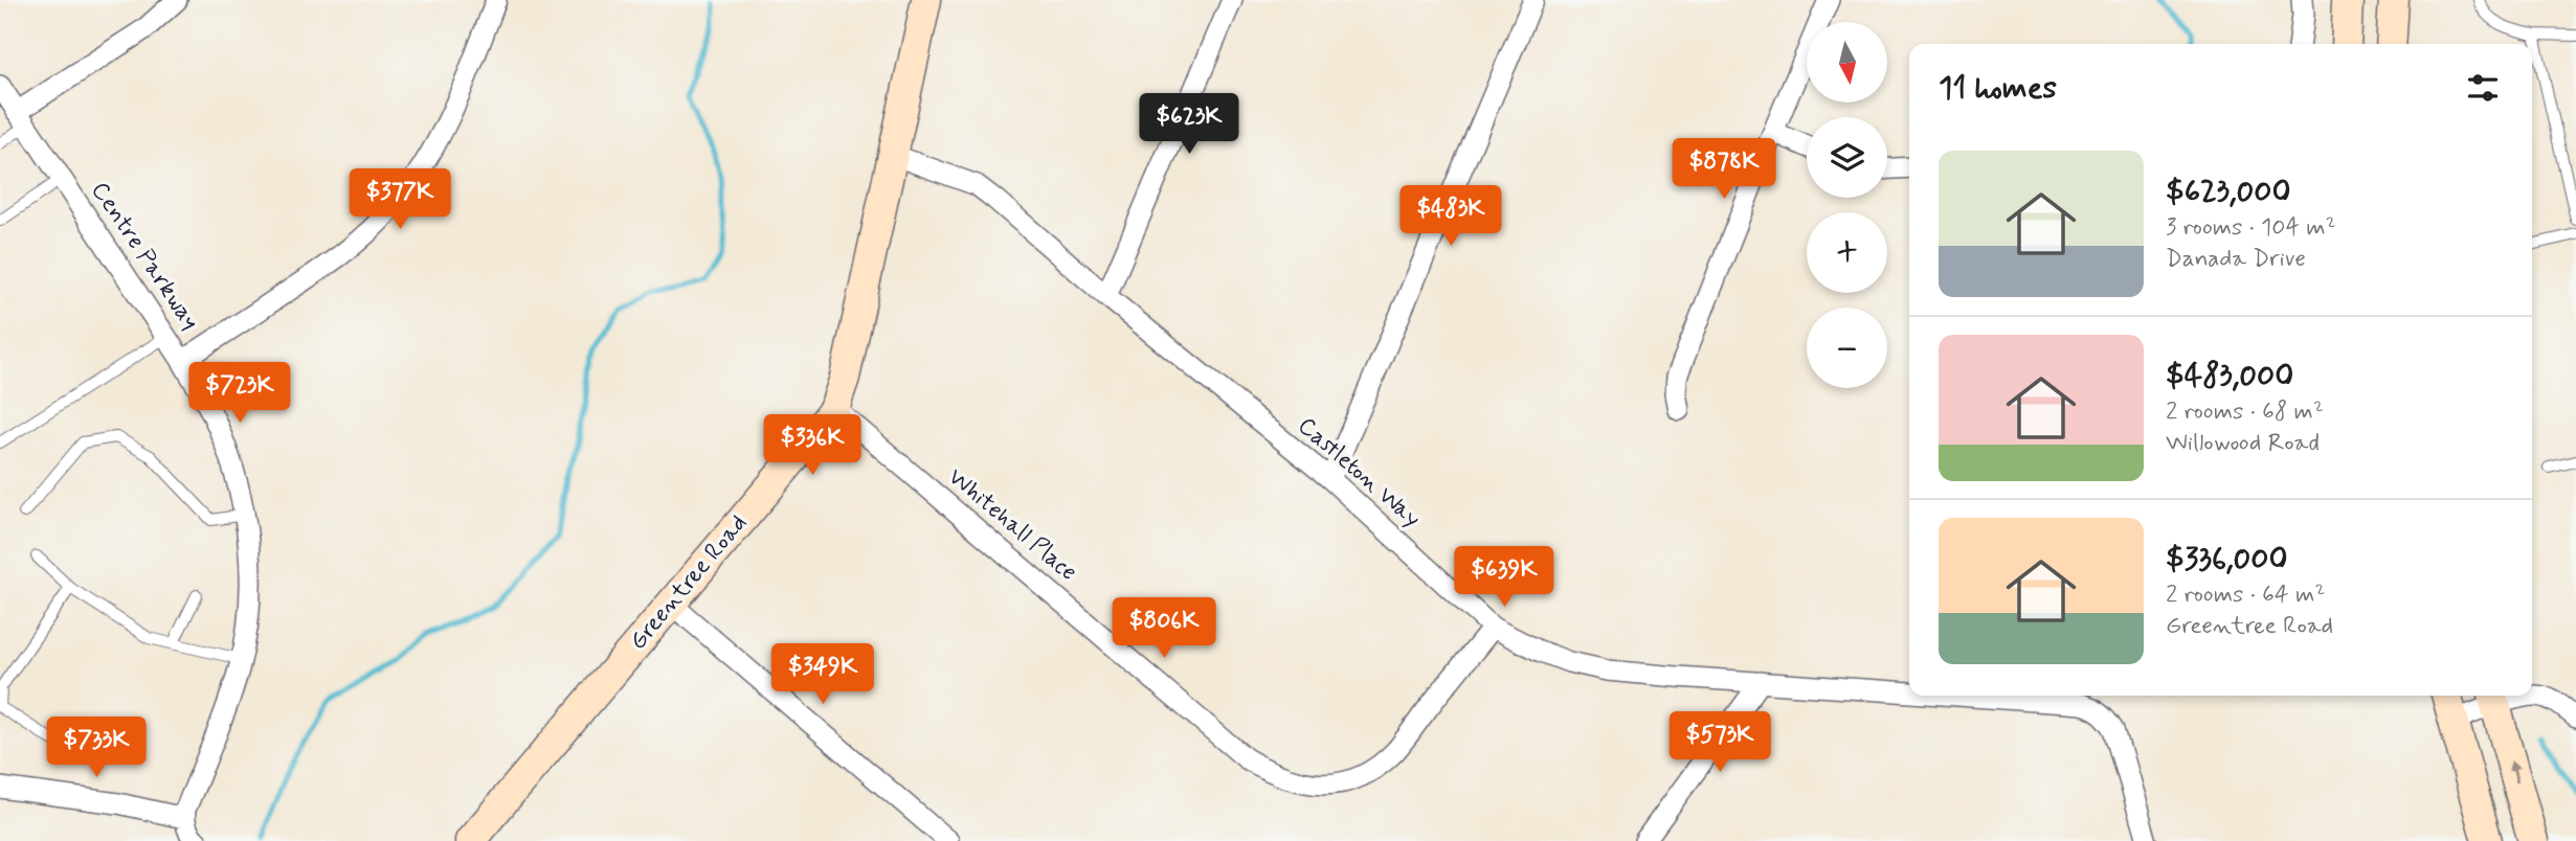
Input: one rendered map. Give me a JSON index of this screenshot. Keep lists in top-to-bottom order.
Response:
{
  "streets": {
    "street": [
      "Centre Parkway",
      "Castleton Way",
      "Whitehall Place",
      "Greentree Road"
    ]
  },
  "crossings": [
    ["Castleton Way", "Whitehall Place"],
    ["Castleton Way", "Greentree Road"],
    ["Whitehall Place", "Greentree Road"]
  ],
  "north": "bottom",
  "page": {
    "map_buttons": ["+", "−"],
    "heading": "11 homes",
    "price": [
      "$623K",
      "$878K",
      "$377K",
      "$483K",
      "$723K",
      "$336K",
      "$639K",
      "$806K",
      "$349K",
      "$573K",
      "$733K"
    ],
    "list": [
      {
        "name": "$623,000",
        "note": "3 rooms · 104 m² · Danada Drive"
      },
      {
        "name": "$483,000",
        "note": "2 rooms · 68 m² · Willowood Road"
      },
      {
        "name": "$336,000",
        "note": "2 rooms · 64 m² · Greentree Road"
      }
    ]
  }
}
